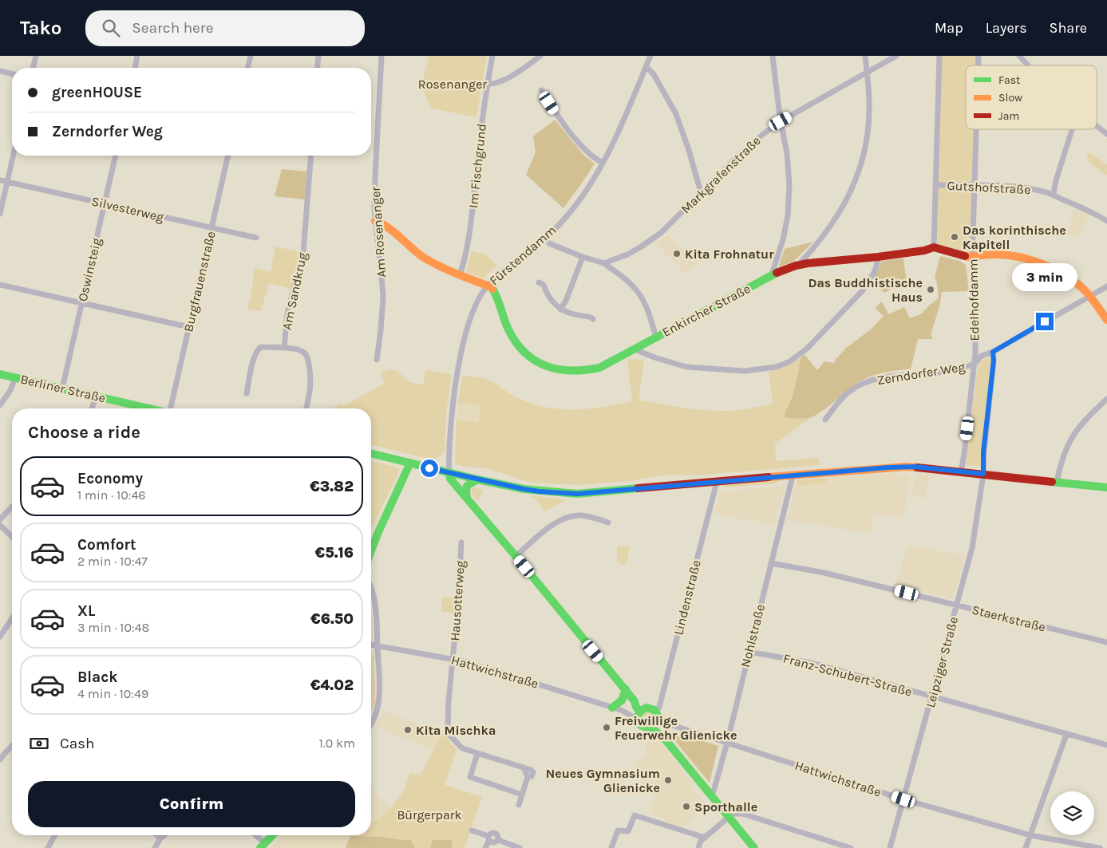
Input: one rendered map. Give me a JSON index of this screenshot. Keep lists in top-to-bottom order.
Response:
{
  "streets": {
    "main road": ["Enkircher Straße", "Berliner Straße"],
    "street": [
      "Im Fischgrund",
      "Markgrafenstraße",
      "Gutshofstraße",
      "Silvesterweg",
      "Am Rosenanger",
      "Fürstendamm",
      "Oswinsteig",
      "Burgfrauenstraße",
      "Am Sandkrug",
      "Edelhofdamm",
      "Zerndorfer Weg",
      "Lindenstraße",
      "Hausotterweg",
      "Staerkstraße",
      "Nohlstraße",
      "Leipziger Straße",
      "Hattwichstraße",
      "Franz-Schubert-Straße"
    ]
  },
  "crossings": [
    ["Gutshofstraße", "Edelhofdamm"],
    ["Silvesterweg", "Oswinsteig"],
    ["Silvesterweg", "Burgfrauenstraße"],
    ["Fürstendamm", "Enkircher Straße"],
    ["Oswinsteig", "Berliner Straße"],
    ["Edelhofdamm", "Zerndorfer Weg"],
    ["Edelhofdamm", "Leipziger Straße"],
    ["Lindenstraße", "Hattwichstraße"],
    ["Hausotterweg", "Hattwichstraße"],
    ["Staerkstraße", "Nohlstraße"],
    ["Staerkstraße", "Leipziger Straße"],
    ["Nohlstraße", "Hattwichstraße"],
    ["Nohlstraße", "Franz-Schubert-Straße"],
    ["Leipziger Straße", "Hattwichstraße"],
    ["Leipziger Straße", "Franz-Schubert-Straße"]
  ],
  "parks": ["Rosenanger", "Bürgerpark"],
  "places": [
    "Das korinthische Kapitell",
    "Kita Frohnatur",
    "Das Buddhistische Haus",
    "Freiwillige Feuerwehr Glienicke",
    "Kita Mischka",
    "Neues Gymnasium Glienicke",
    "Sporthalle"
  ],
  "legend": ["Fast", "Slow", "Jam"],
  "page": {
    "header": "Tako",
    "search": "Search here",
    "nav": ["Map", "Layers", "Share"],
    "banner": ["greenHOUSE", "Zerndorfer Weg"],
    "bubble": "3 min",
    "heading": "Choose a ride",
    "list": [
      {
        "name": "Economy",
        "note": "1 min · 10:46",
        "value": "€3.82"
      },
      {
        "name": "Comfort",
        "note": "2 min · 10:47",
        "value": "€5.16"
      },
      {
        "name": "XL",
        "note": "3 min · 10:48",
        "value": "€6.50"
      },
      {
        "name": "Black",
        "note": "4 min · 10:49",
        "value": "€4.02"
      }
    ],
    "pay": ["Cash", "1.0 km"],
    "buttons": "Confirm"
  }
}
